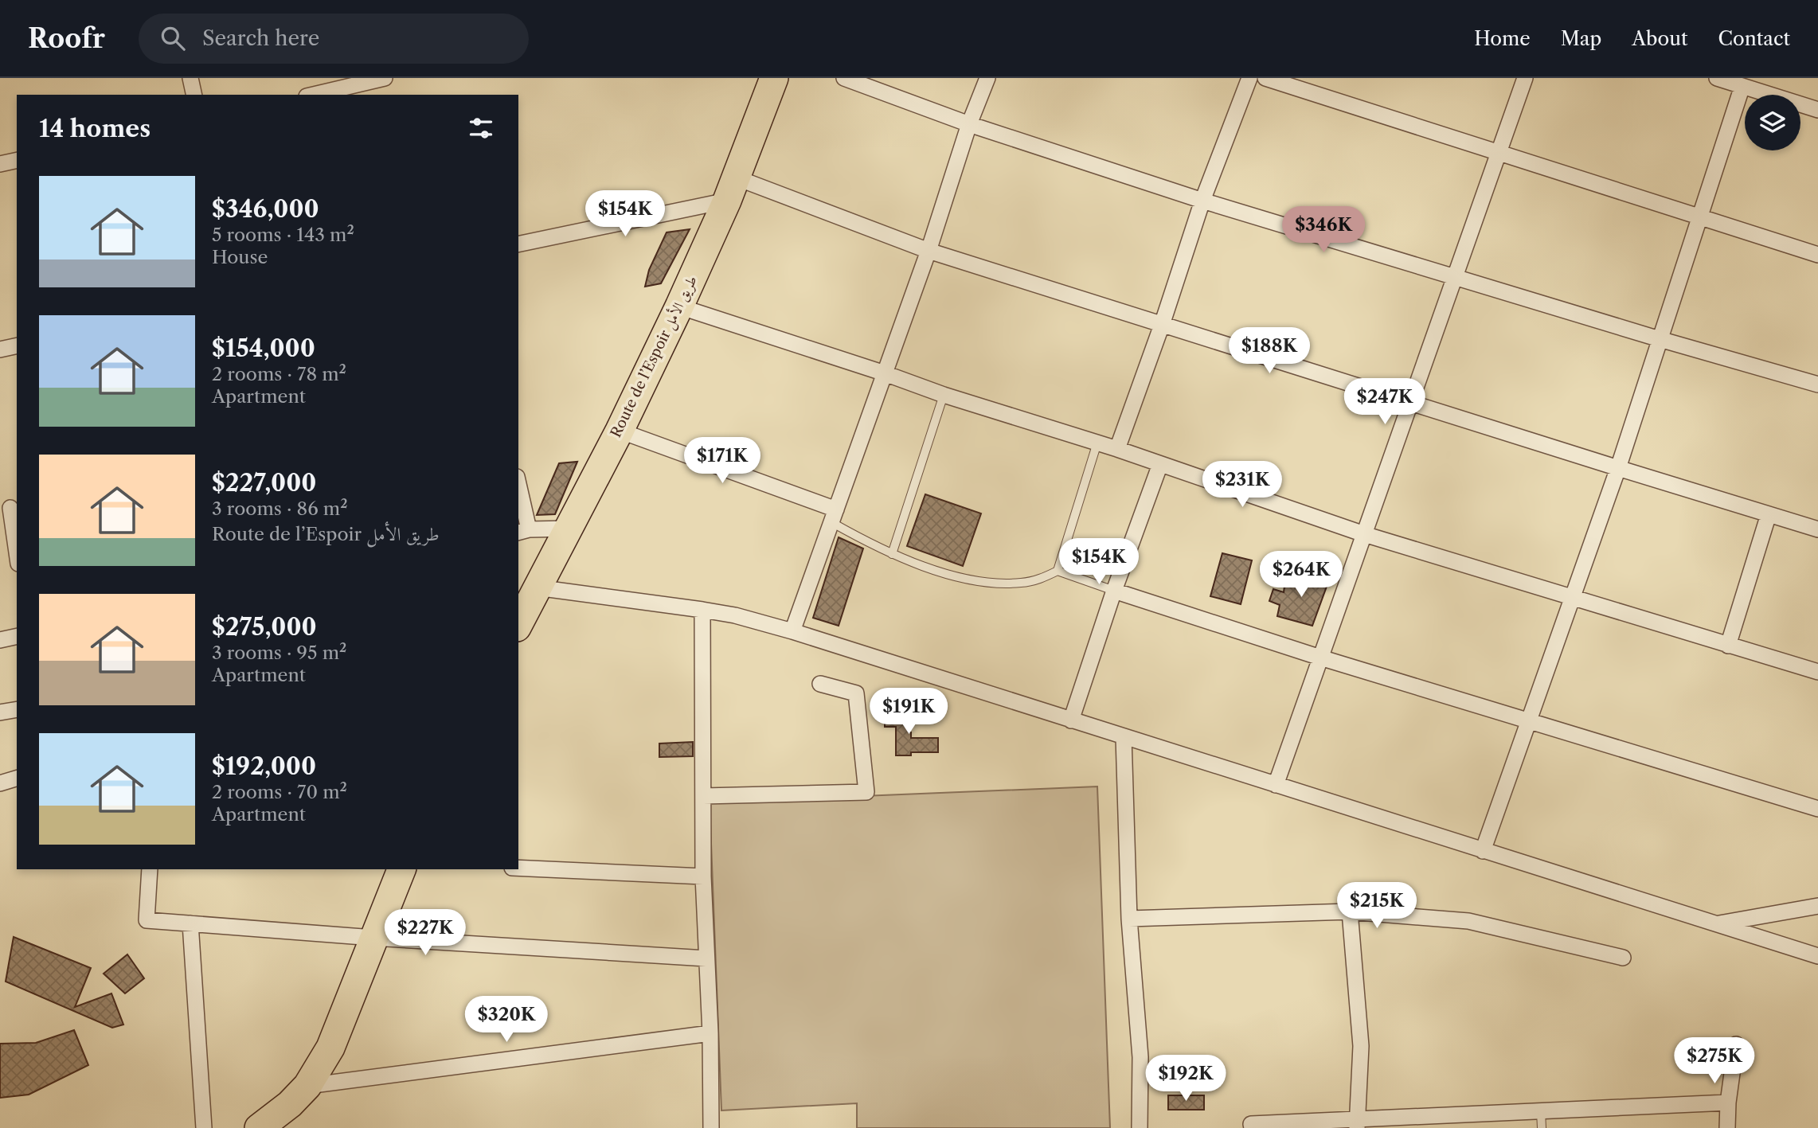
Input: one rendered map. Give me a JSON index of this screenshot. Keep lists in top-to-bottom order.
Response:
{
  "streets": {
    "highway": ["Route de l’Espoir طريق الأمل"]
  },
  "page": {
    "header": "Roofr",
    "search": "Search here",
    "nav": [
      "Home",
      "Map",
      "About",
      "Contact"
    ],
    "heading": "14 homes",
    "list": [
      {
        "name": "$346,000",
        "note": "5 rooms · 143 m² · House"
      },
      {
        "name": "$154,000",
        "note": "2 rooms · 78 m² · Apartment"
      },
      {
        "name": "$227,000",
        "note": "3 rooms · 86 m² · Route de l’Espoir طريق الأمل"
      },
      {
        "name": "$275,000",
        "note": "3 rooms · 95 m² · Apartment"
      },
      {
        "name": "$192,000",
        "note": "2 rooms · 70 m² · Apartment"
      }
    ],
    "price": [
      "$154K",
      "$346K",
      "$188K",
      "$247K",
      "$171K",
      "$231K",
      "$154K",
      "$264K",
      "$191K",
      "$215K",
      "$227K",
      "$320K",
      "$275K",
      "$192K"
    ]
  }
}
